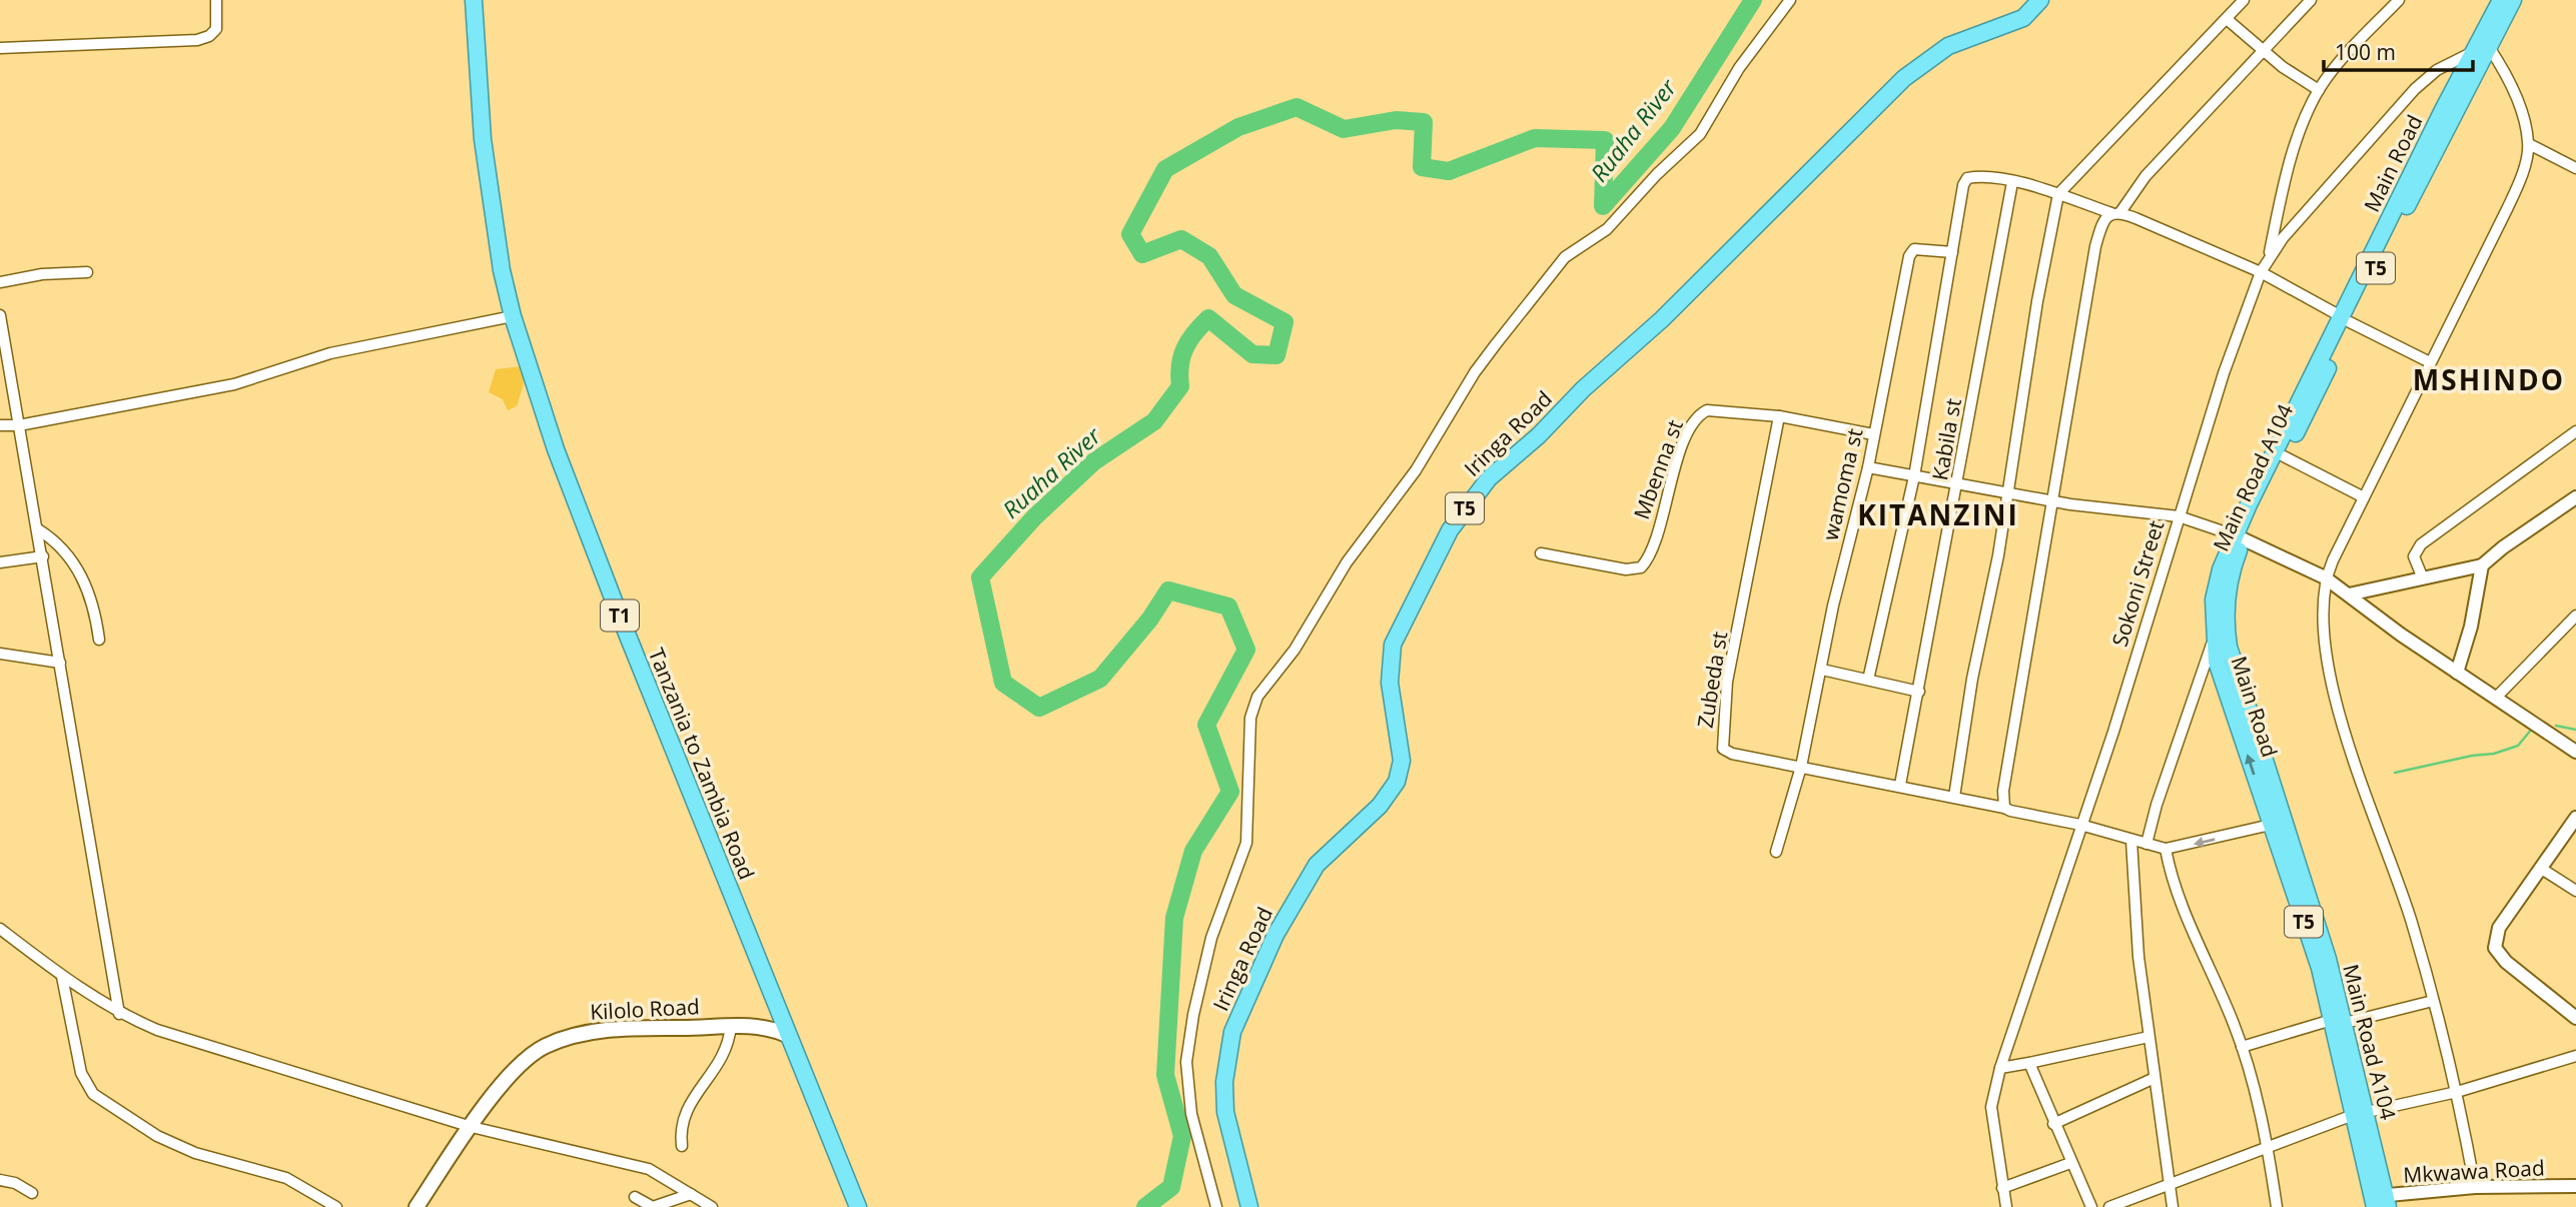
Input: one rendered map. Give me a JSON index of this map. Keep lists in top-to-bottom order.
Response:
{
  "streets": {
    "highway": [
      "Main Road",
      "T5",
      "Iringa Road",
      "Main Road A104",
      "T1",
      "Tanzania to Zambia Road"
    ],
    "main road": ["Kilolo Road"],
    "street": [
      "Kabila st",
      "Mbenna st",
      "wamoma st",
      "Sokoni Street",
      "Zubeda st",
      "Mkwawa Road"
    ]
  },
  "crossings": [
    ["Main Road", "Main Road A104"],
    ["Main Road", "Mkwawa Road"],
    ["T5", "Main Road A104"],
    ["Kabila st", "Zubeda st"],
    ["Mbenna st", "wamoma st"],
    ["Mbenna st", "Zubeda st"],
    ["Main Road A104", "Sokoni Street"],
    ["wamoma st", "Zubeda st"],
    ["Sokoni Street", "Zubeda st"],
    ["Tanzania to Zambia Road", "Kilolo Road"]
  ],
  "districts": ["MSHINDO", "KITANZINI"],
  "water": ["Ruaha River"],
  "scale_bar": "100 m"
}
